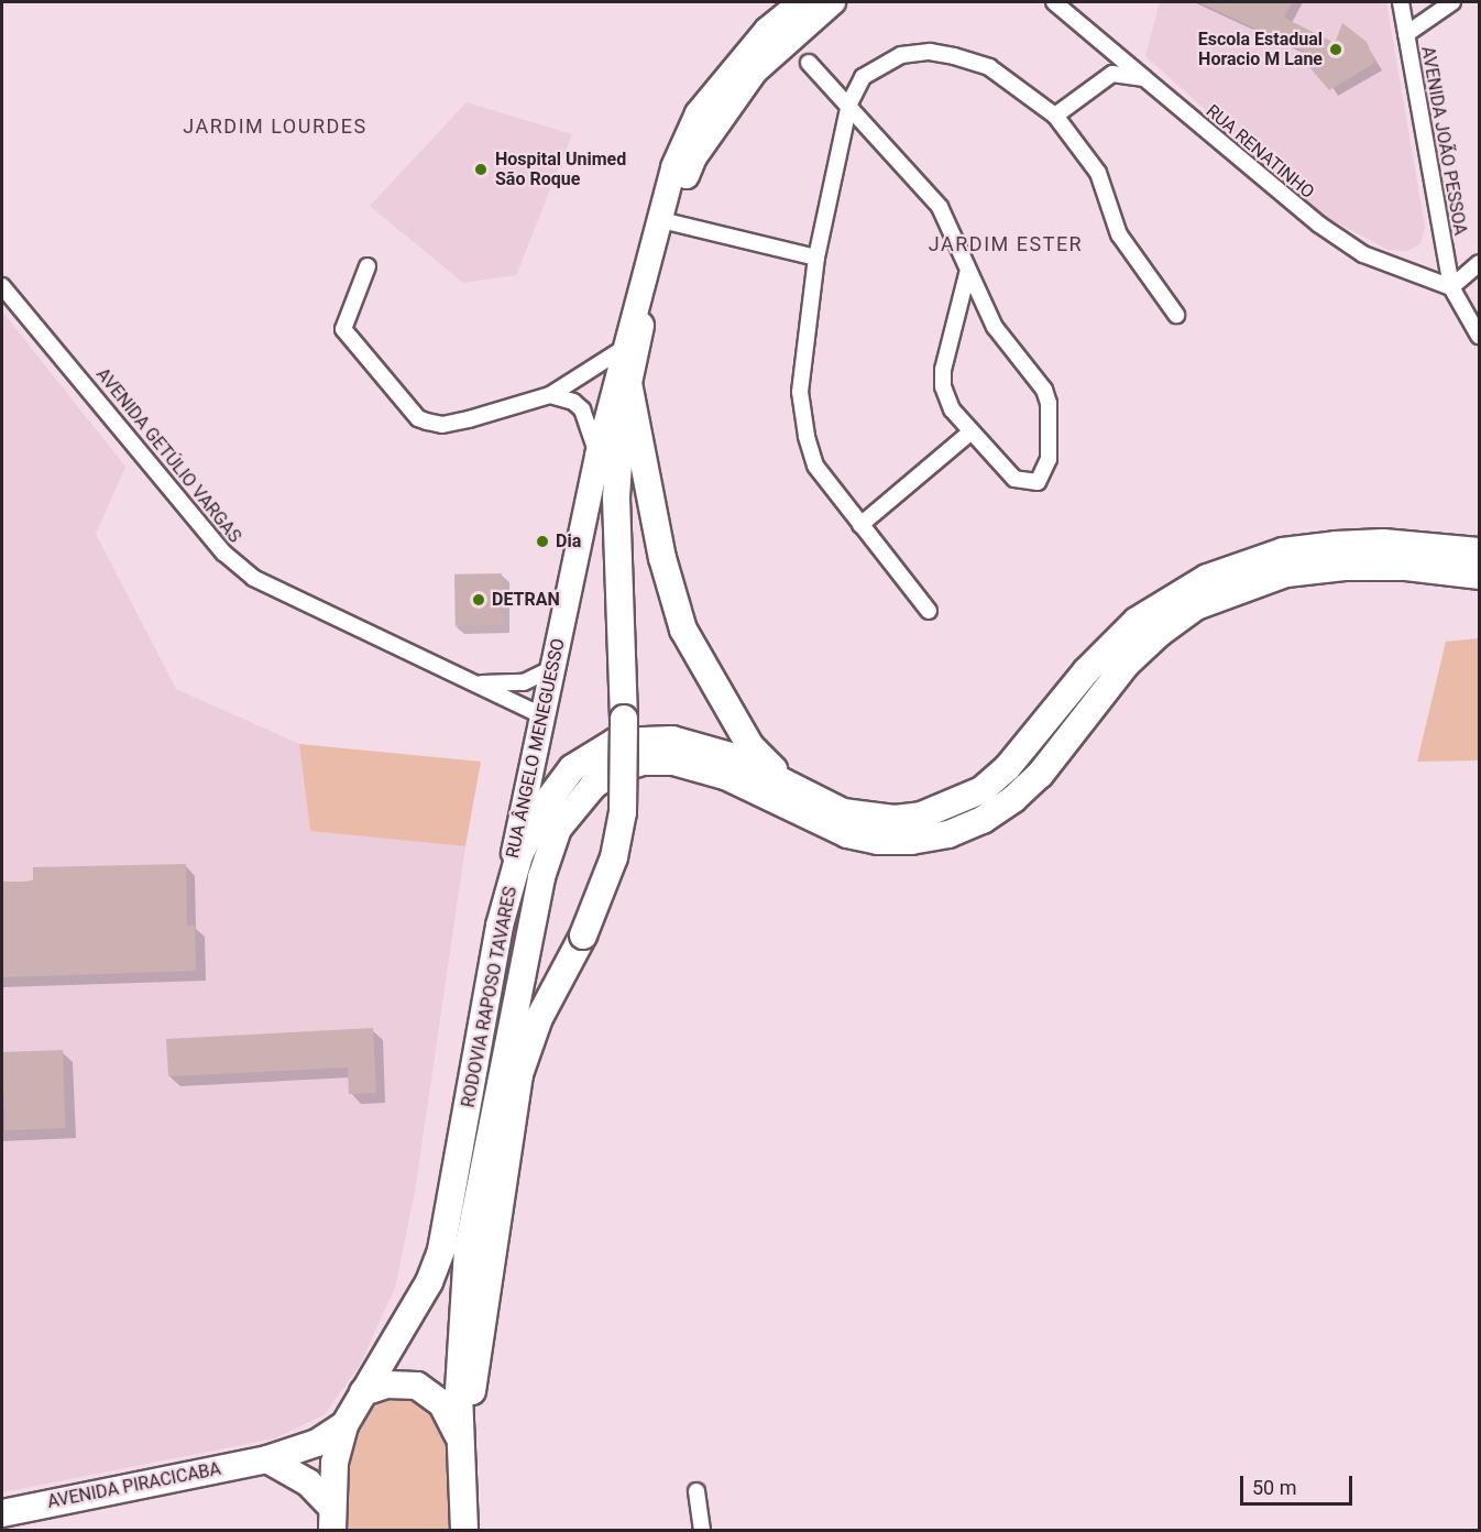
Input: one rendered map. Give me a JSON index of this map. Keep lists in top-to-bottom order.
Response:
{
  "streets": {
    "highway": ["RODOVIA RAPOSO TAVARES", "AVENIDA PIRACICABA"],
    "main road": ["RUA ÂNGELO MENEGUESSO"],
    "street": ["AVENIDA JOÃO PESSOA", "RUA RENATINHO", "AVENIDA GETÚLIO VARGAS"]
  },
  "crossings": [
    ["AVENIDA JOÃO PESSOA", "RUA RENATINHO"],
    ["AVENIDA GETÚLIO VARGAS", "RUA ÂNGELO MENEGUESSO"],
    ["RUA ÂNGELO MENEGUESSO", "RODOVIA RAPOSO TAVARES"],
    ["RODOVIA RAPOSO TAVARES", "AVENIDA PIRACICABA"]
  ],
  "districts": ["JARDIM LOURDES", "JARDIM ESTER"],
  "places": [
    "Escola Estadual Horacio M Lane",
    "Hospital Unimed São Roque",
    "Dia",
    "DETRAN"
  ],
  "scale_bar": "50 m"
}
